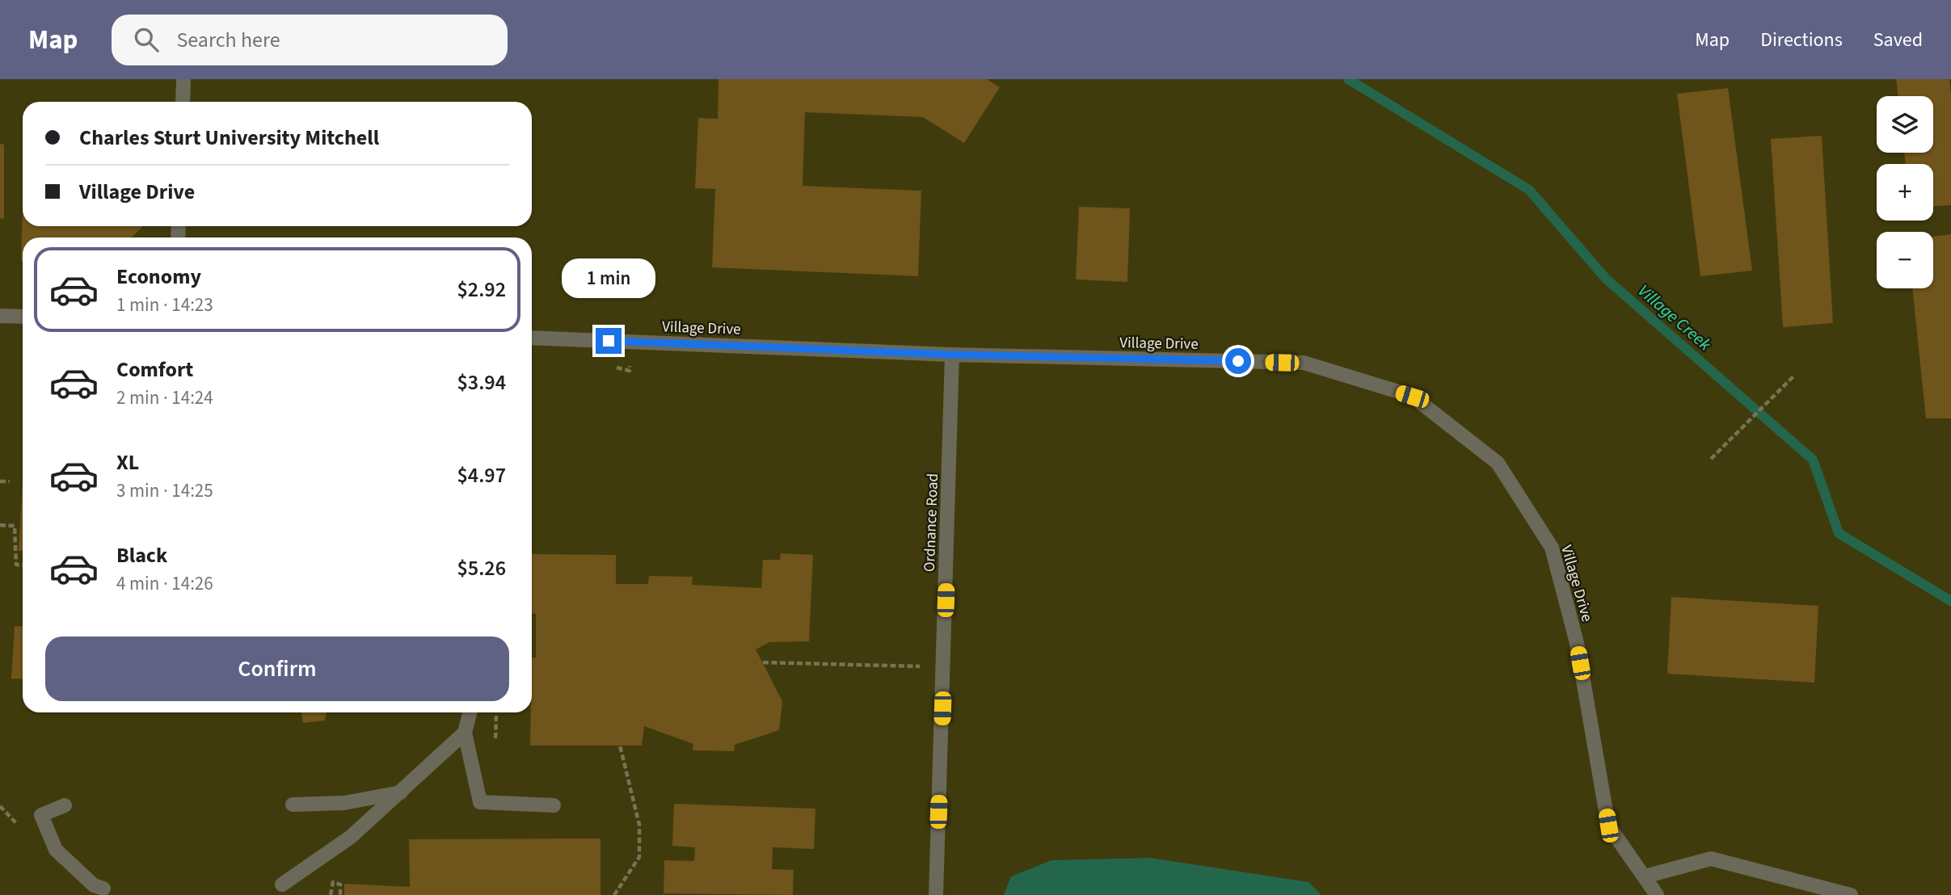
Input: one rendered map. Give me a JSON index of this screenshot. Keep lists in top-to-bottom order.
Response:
{
  "streets": {
    "lane": ["Village Drive", "Ordnance Road"]
  },
  "crossings": [
    ["Village Drive", "Ordnance Road"]
  ],
  "water": ["Village Creek"],
  "page": {
    "header": "Map",
    "search": "Search here",
    "nav": ["Map", "Directions", "Saved"],
    "map_buttons": ["+", "−"],
    "banner": ["Charles Sturt University Mitchell", "Village Drive"],
    "list": [
      {
        "name": "Economy",
        "note": "1 min · 14:23",
        "value": "$2.92"
      },
      {
        "name": "Comfort",
        "note": "2 min · 14:24",
        "value": "$3.94"
      },
      {
        "name": "XL",
        "note": "3 min · 14:25",
        "value": "$4.97"
      },
      {
        "name": "Black",
        "note": "4 min · 14:26",
        "value": "$5.26"
      }
    ],
    "bubble": "1 min",
    "buttons": "Confirm"
  }
}
